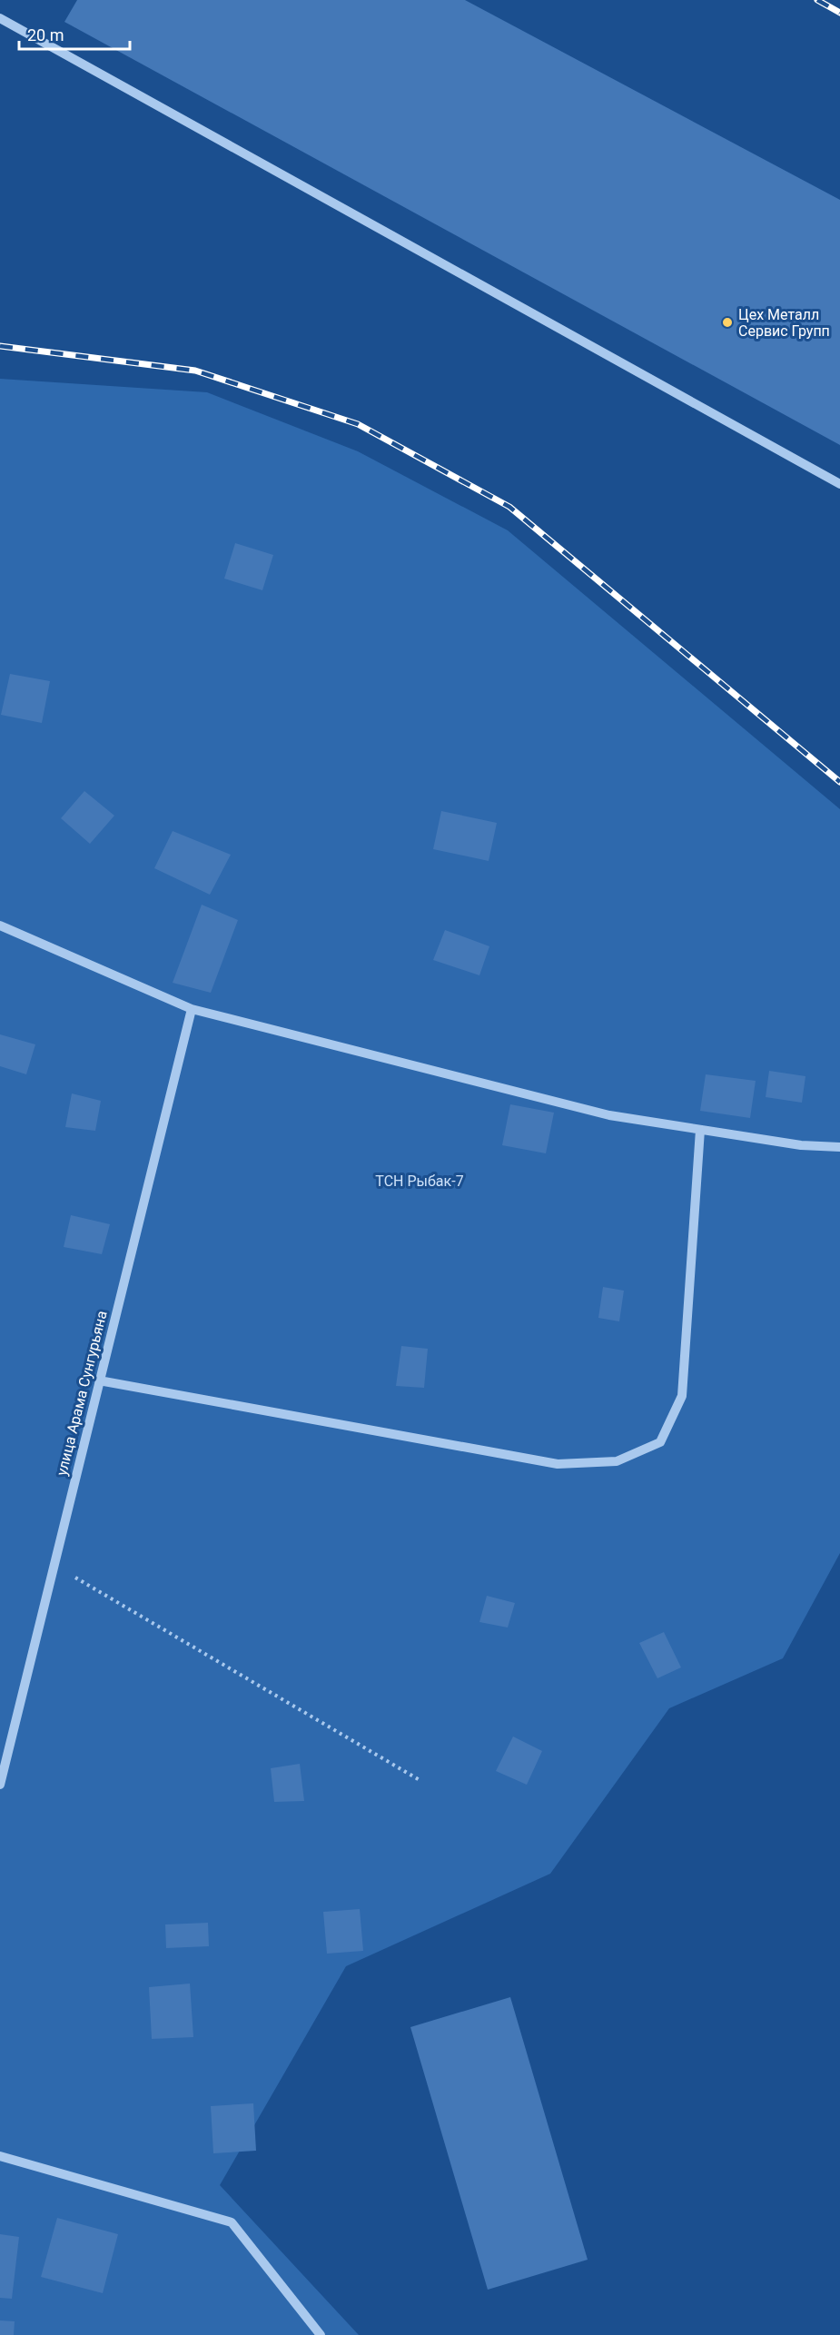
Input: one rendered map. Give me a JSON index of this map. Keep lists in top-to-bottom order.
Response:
{
  "streets": {
    "lane": ["улица Арама Сунгурьяна"]
  },
  "parks": ["ТСН Рыбак-7"],
  "places": ["Цех Металл Сервис Групп"],
  "scale_bar": "20 m"
}
